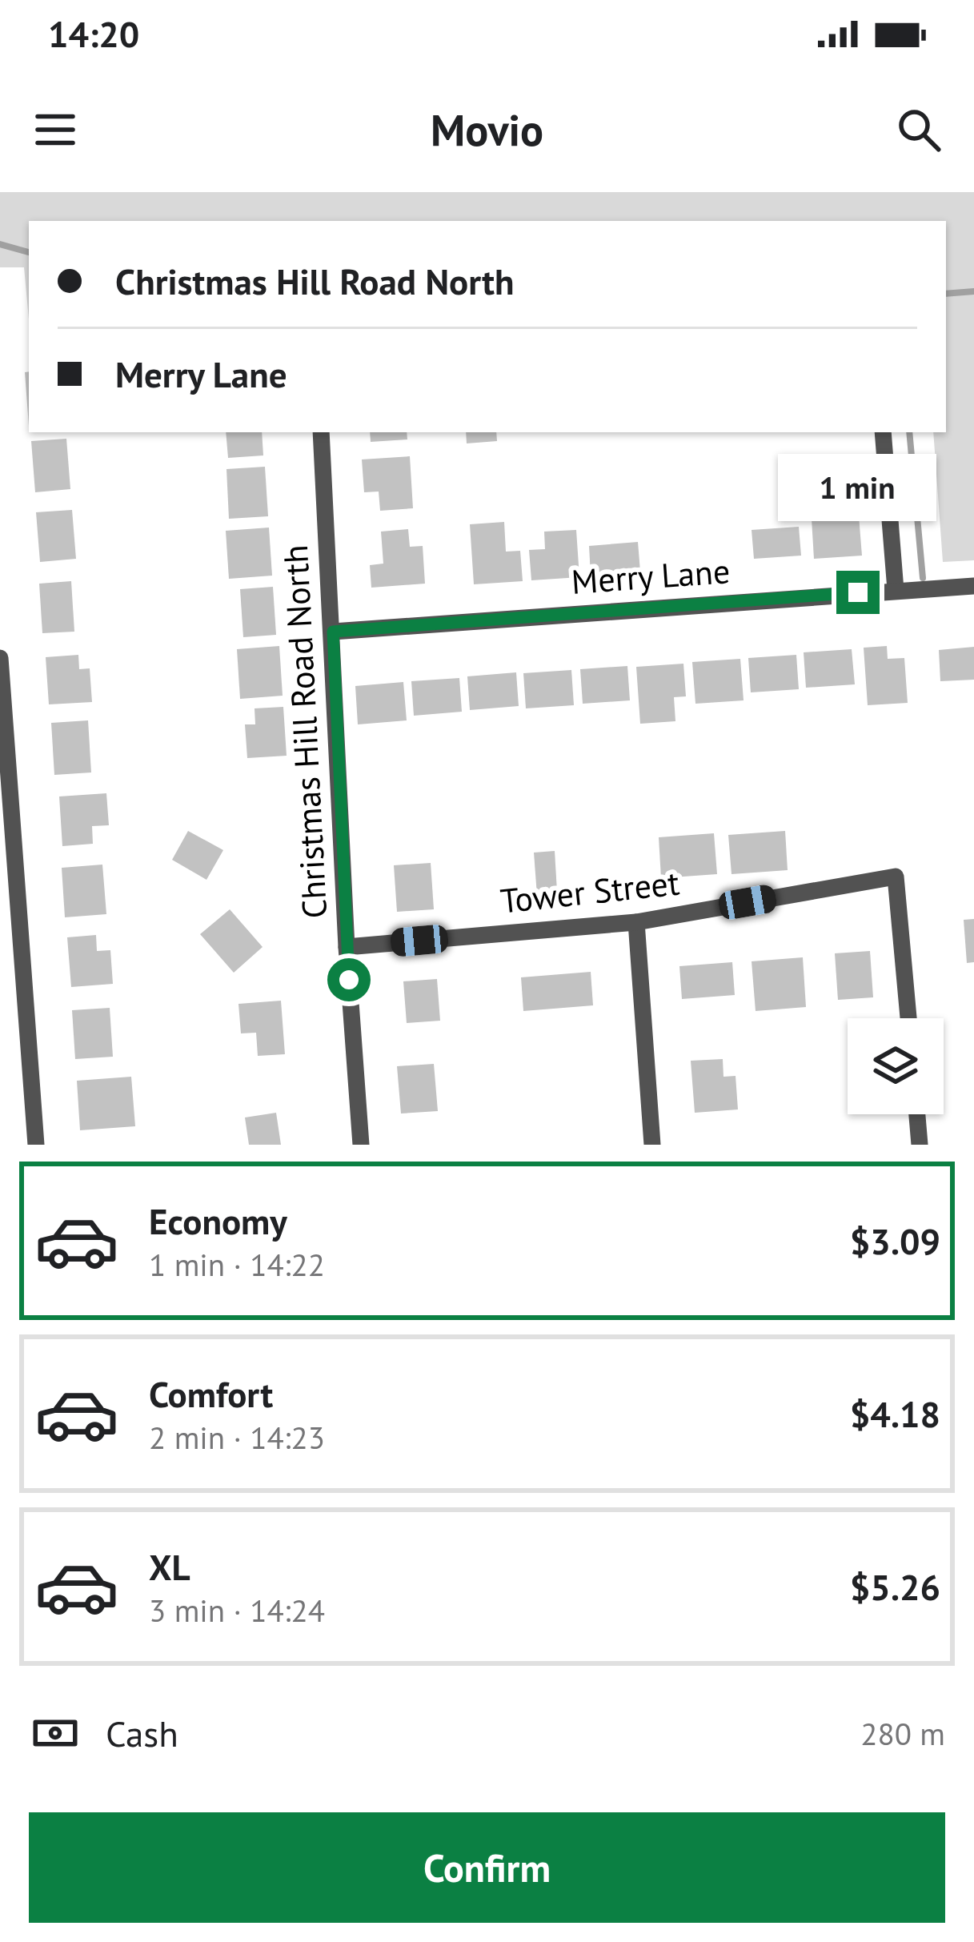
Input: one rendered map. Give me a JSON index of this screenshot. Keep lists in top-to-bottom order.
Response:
{
  "streets": {
    "street": ["Merry Lane", "Christmas Hill Road North", "Tower Street"]
  },
  "crossings": [
    ["Merry Lane", "Christmas Hill Road North"],
    ["Christmas Hill Road North", "Tower Street"]
  ],
  "page": {
    "status": "14:20",
    "header": "Movio",
    "banner": ["Christmas Hill Road North", "Merry Lane"],
    "bubble": "1 min",
    "list": [
      {
        "name": "Economy",
        "note": "1 min · 14:22",
        "value": "$3.09"
      },
      {
        "name": "Comfort",
        "note": "2 min · 14:23",
        "value": "$4.18"
      },
      {
        "name": "XL",
        "note": "3 min · 14:24",
        "value": "$5.26"
      }
    ],
    "pay": ["Cash", "280 m"],
    "buttons": "Confirm"
  }
}
